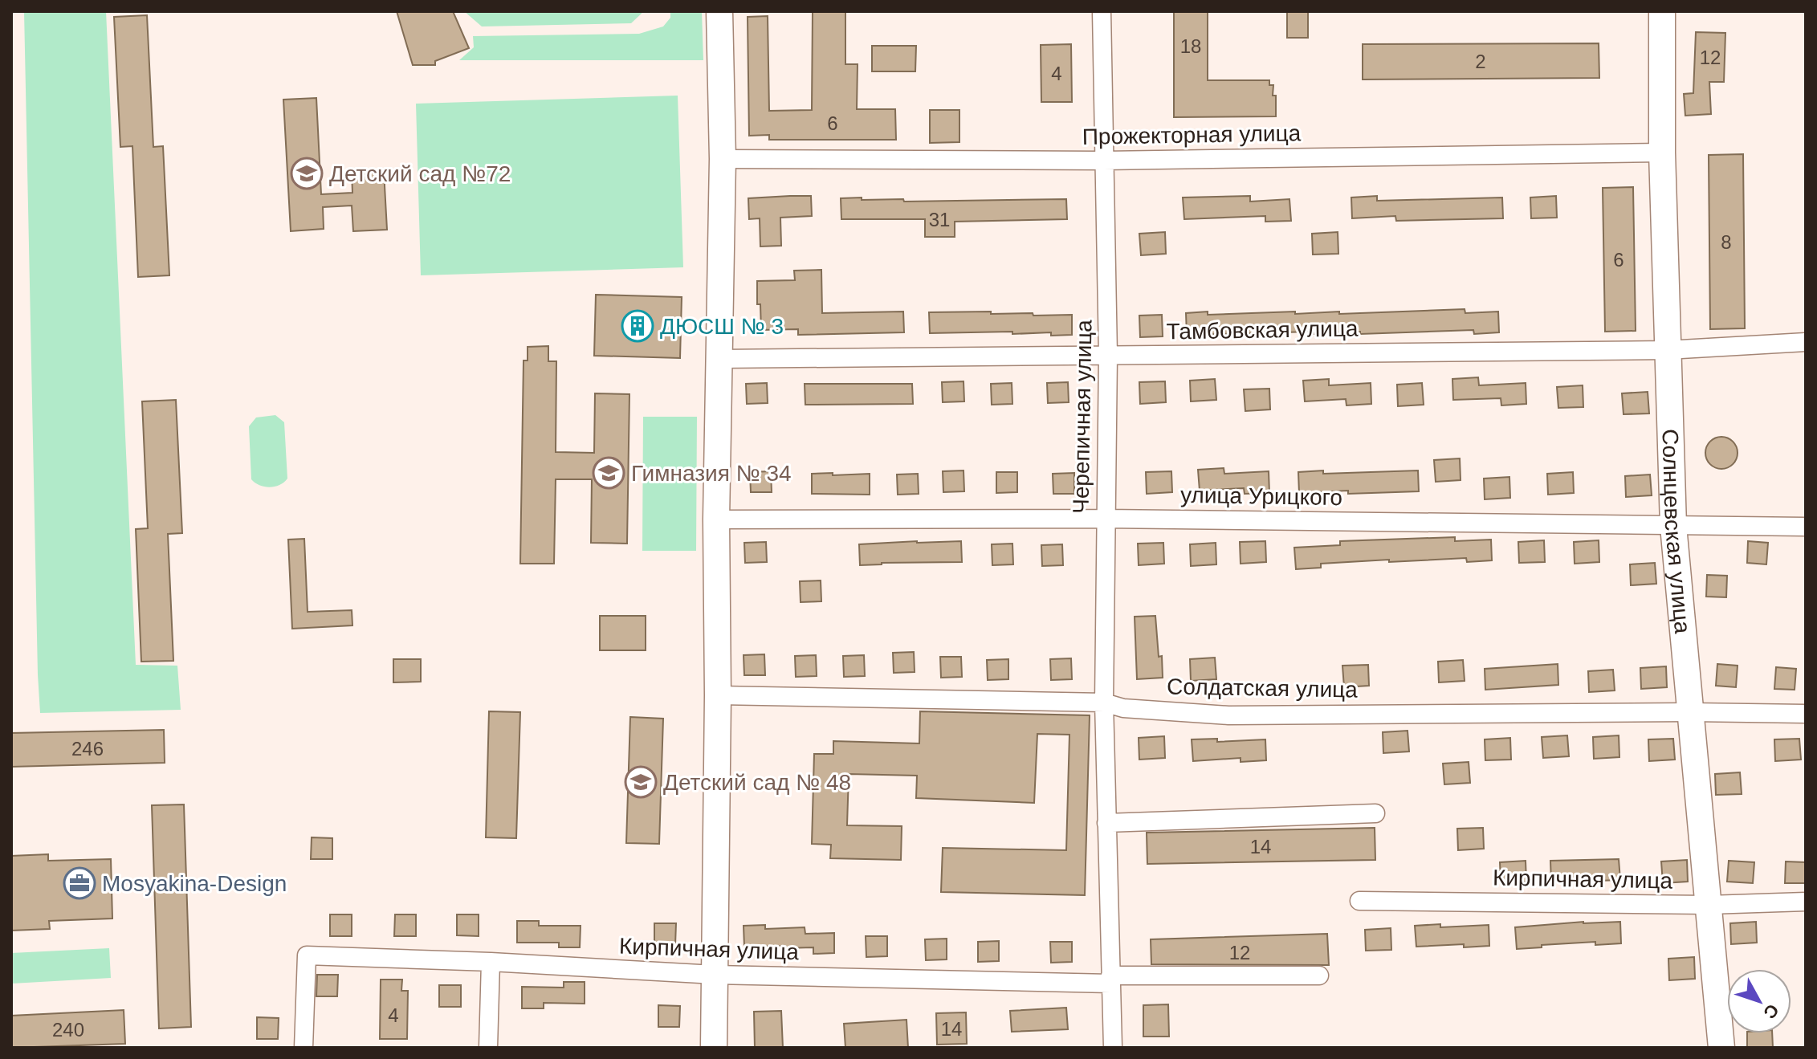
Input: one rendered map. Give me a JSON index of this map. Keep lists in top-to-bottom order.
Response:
{
  "streets": {
    "street": [
      "Прожекторная улица",
      "Тамбовская улица",
      "Черепичная улица",
      "улица Урицкого",
      "Солнцевская улица",
      "Солдатская улица",
      "Кирпичная улица"
    ]
  },
  "crossings": [
    ["Прожекторная улица", "Черепичная улица"],
    ["Прожекторная улица", "Солнцевская улица"],
    ["Тамбовская улица", "Черепичная улица"],
    ["Тамбовская улица", "Солнцевская улица"],
    ["Черепичная улица", "улица Урицкого"],
    ["Черепичная улица", "Солдатская улица"],
    ["Черепичная улица", "Кирпичная улица"],
    ["улица Урицкого", "Солнцевская улица"],
    ["Солнцевская улица", "Солдатская улица"],
    ["Солнцевская улица", "Кирпичная улица"]
  ],
  "places": {
    "school or university": ["Детский сад №72", "Гимназия № 34", "Детский сад № 48"],
    "building": ["ДЮСШ № 3"],
    "office": ["Mosyakina-Design"]
  },
  "house_numbers": [
    "18",
    "12",
    "2",
    "4",
    "6",
    "31",
    "8",
    "6",
    "246",
    "14",
    "12",
    "4",
    "14",
    "240"
  ],
  "north": "bottom right"
}
